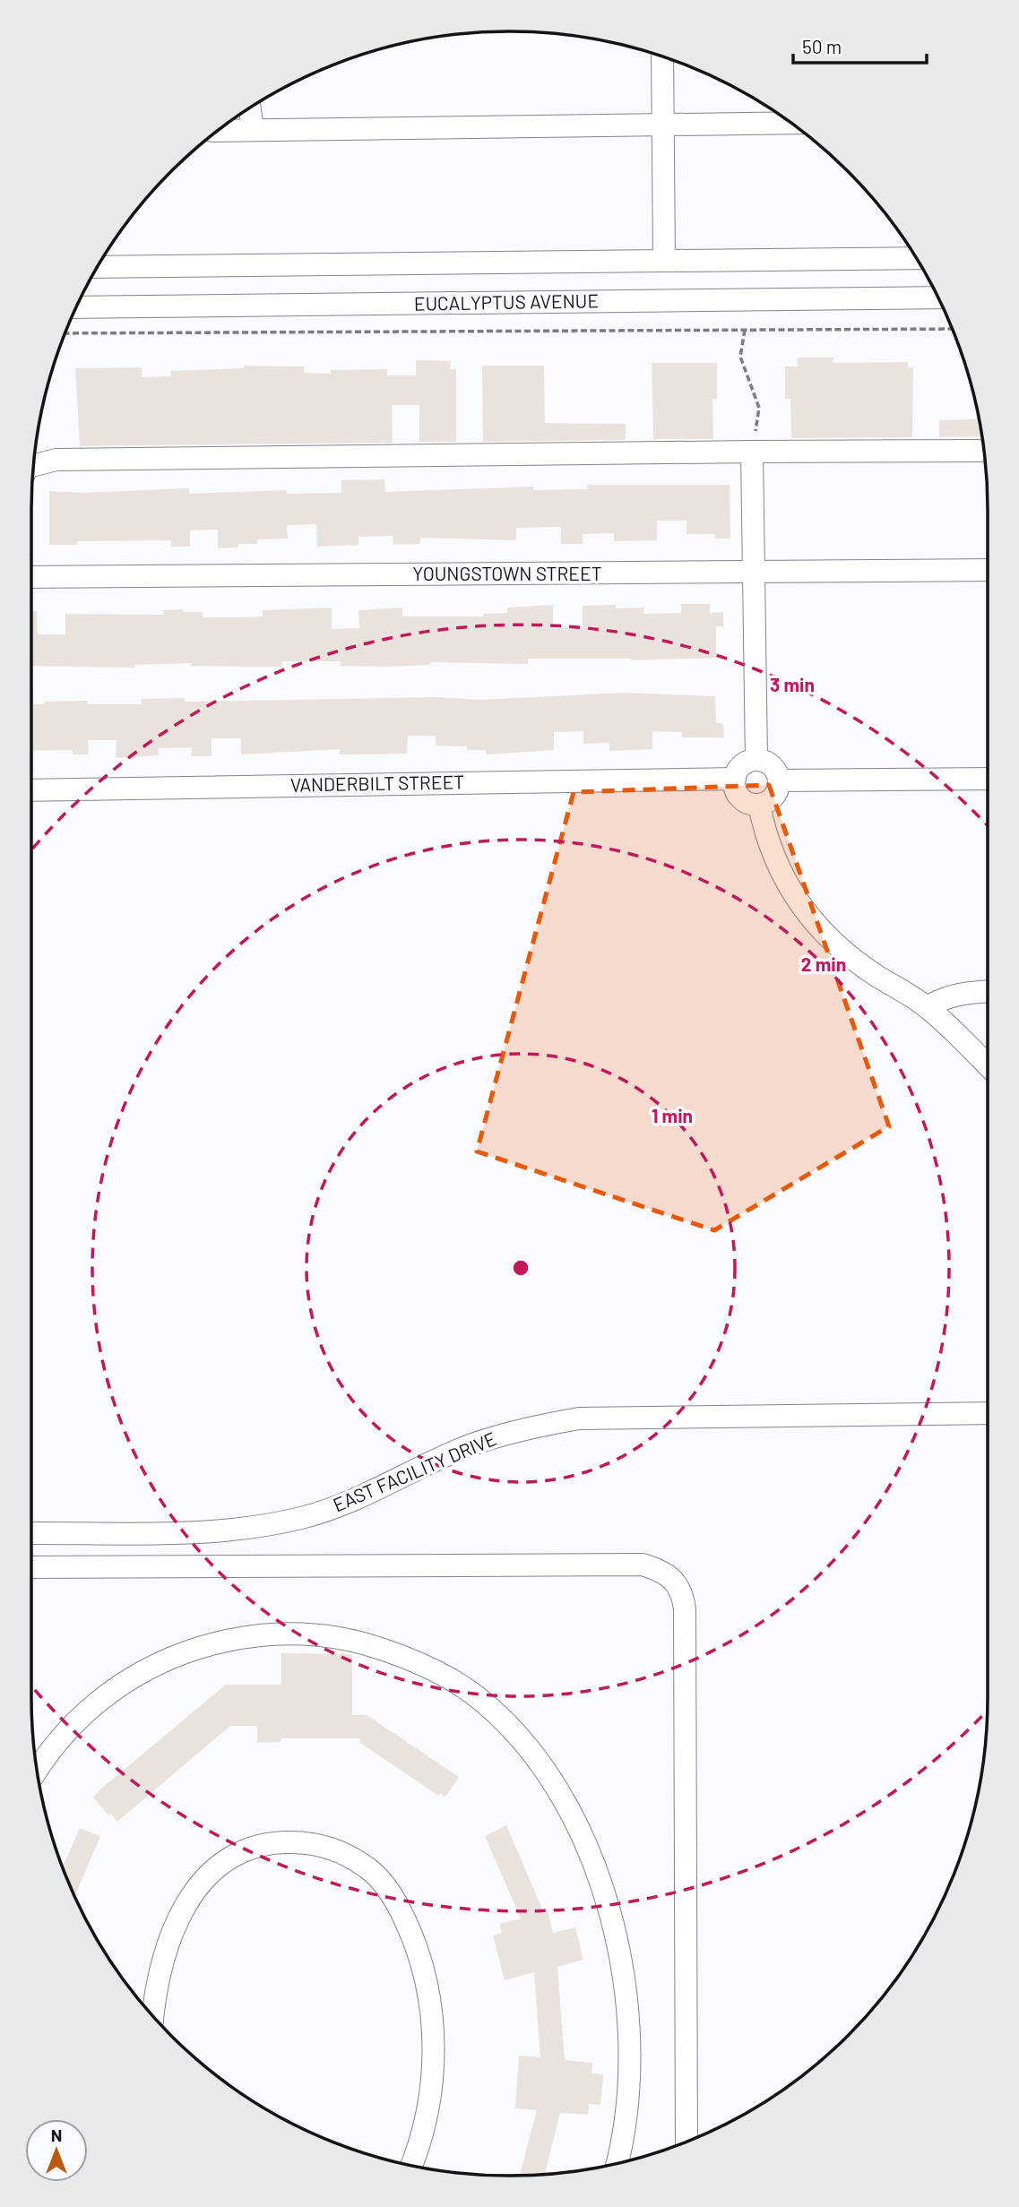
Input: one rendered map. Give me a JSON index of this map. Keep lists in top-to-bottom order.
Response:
{
  "streets": {
    "street": [
      "EUCALYPTUS AVENUE",
      "YOUNGSTOWN STREET",
      "VANDERBILT STREET",
      "EAST FACILITY DRIVE"
    ]
  },
  "scale_bar": "50 m",
  "north": "top",
  "rings": ["3 min", "2 min", "1 min"]
}
